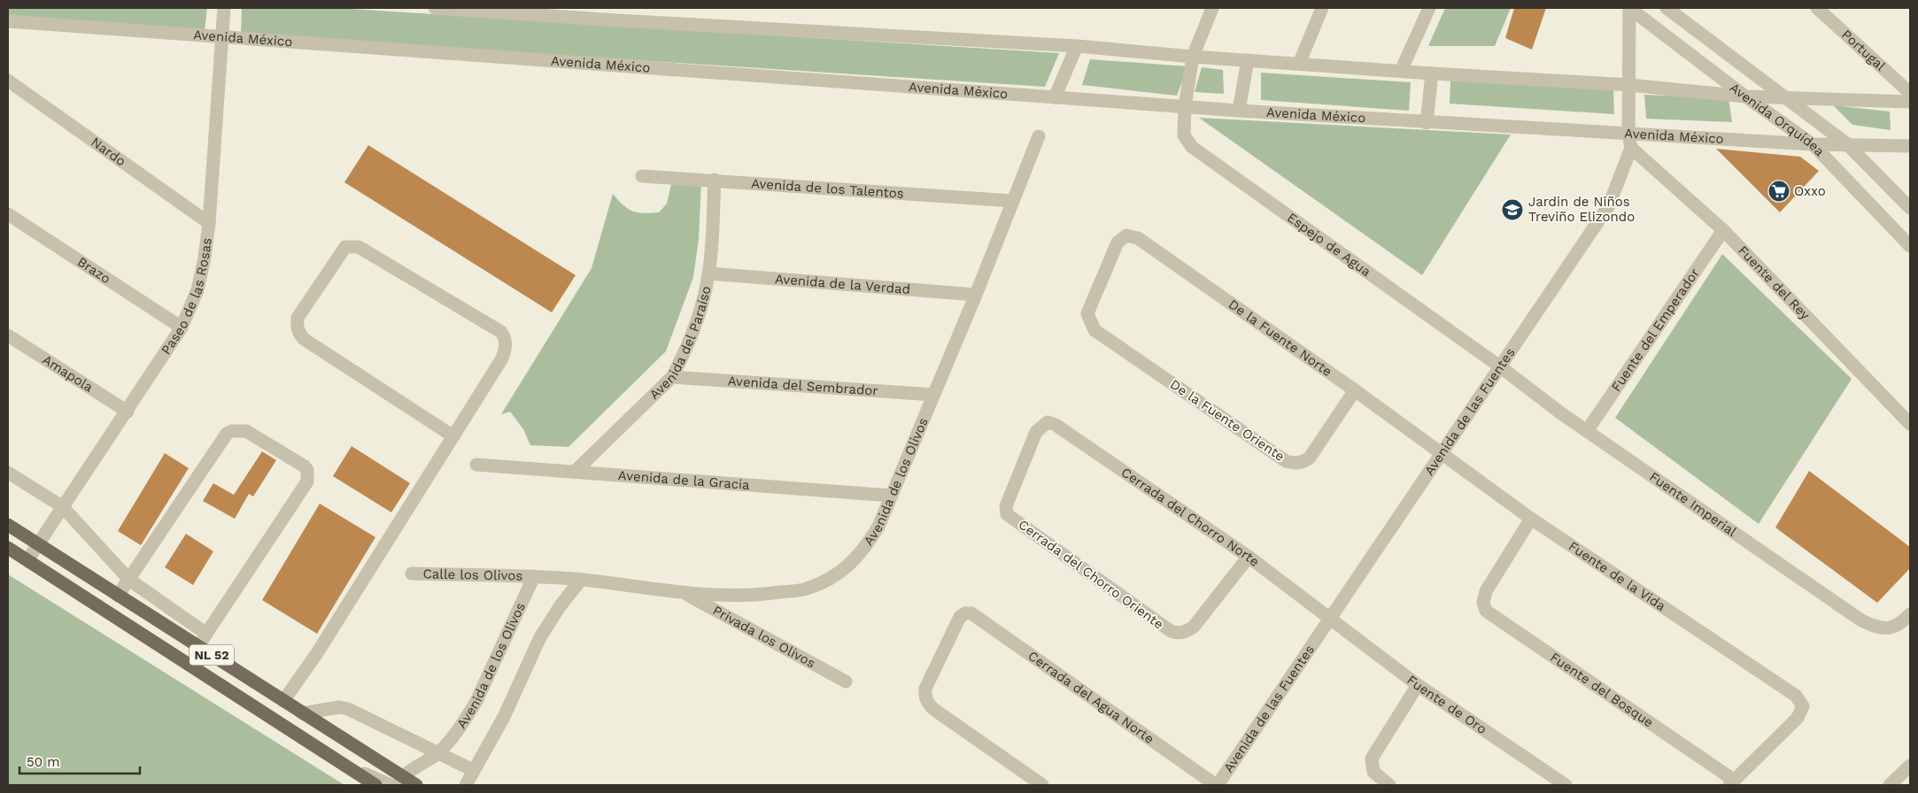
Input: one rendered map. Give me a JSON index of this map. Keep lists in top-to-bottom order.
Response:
{
  "streets": {
    "main road": ["NL 52"],
    "street": [
      "Avenida México",
      "Portugal",
      "Avenida Orquídea",
      "Nardo",
      "Avenida de los Talentos",
      "Espejo de Agua",
      "Brazo",
      "Fuente del Rey",
      "Avenida de la Verdad",
      "Paseo de las Rosas",
      "Fuente del Emperador",
      "De la Fuente Norte",
      "Avenida del Paraíso",
      "Amapola",
      "Avenida del Sembrador",
      "Avenida de las Fuentes",
      "De la Fuente Oriente",
      "Avenida de la Gracia",
      "Avenida de los Olivos",
      "Fuente Imperial",
      "Cerrada del Chorro Norte",
      "Cerrada del Chorro Oriente",
      "Calle los Olivos",
      "Fuente de la Vida",
      "Privada los Olivos",
      "Fuente del Bosque",
      "Cerrada del Agua Norte",
      "Fuente de Oro"
    ]
  },
  "crossings": [
    ["Avenida México", "Avenida Orquídea"],
    ["Avenida México", "Espejo de Agua"],
    ["Avenida México", "Paseo de las Rosas"],
    ["Nardo", "Paseo de las Rosas"],
    ["Avenida de los Talentos", "Avenida del Paraíso"],
    ["Avenida de los Talentos", "Avenida de los Olivos"],
    ["Espejo de Agua", "Avenida de las Fuentes"],
    ["Espejo de Agua", "Fuente Imperial"],
    ["Brazo", "Paseo de las Rosas"],
    ["Fuente del Rey", "Fuente del Emperador"],
    ["Fuente del Rey", "Avenida de las Fuentes"],
    ["Avenida de la Verdad", "Avenida del Paraíso"],
    ["Avenida de la Verdad", "Avenida de los Olivos"],
    ["Paseo de las Rosas", "Amapola"],
    ["Paseo de las Rosas", "NL 52"],
    ["Fuente del Emperador", "Fuente Imperial"],
    ["De la Fuente Norte", "Avenida de las Fuentes"],
    ["De la Fuente Norte", "De la Fuente Oriente"],
    ["De la Fuente Norte", "Fuente de la Vida"],
    ["Avenida del Paraíso", "Avenida del Sembrador"],
    ["Avenida del Paraíso", "Avenida de la Gracia"],
    ["Avenida del Sembrador", "Avenida de los Olivos"],
    ["Avenida de las Fuentes", "Fuente Imperial"],
    ["Avenida de las Fuentes", "Cerrada del Chorro Norte"],
    ["Avenida de las Fuentes", "Fuente de la Vida"],
    ["Avenida de las Fuentes", "Cerrada del Agua Norte"],
    ["Avenida de las Fuentes", "Fuente de Oro"],
    ["Avenida de la Gracia", "Avenida de los Olivos"],
    ["Avenida de los Olivos", "Calle los Olivos"],
    ["Avenida de los Olivos", "Privada los Olivos"],
    ["Avenida de los Olivos", "NL 52"],
    ["Cerrada del Chorro Norte", "Cerrada del Chorro Oriente"],
    ["Cerrada del Chorro Norte", "Fuente de Oro"],
    ["Fuente de la Vida", "Fuente del Bosque"]
  ],
  "places": {
    "supermarket": ["Oxxo"],
    "school or university": ["Jardin de Niños Treviño Elizondo"]
  },
  "scale_bar": "50 m"
}
